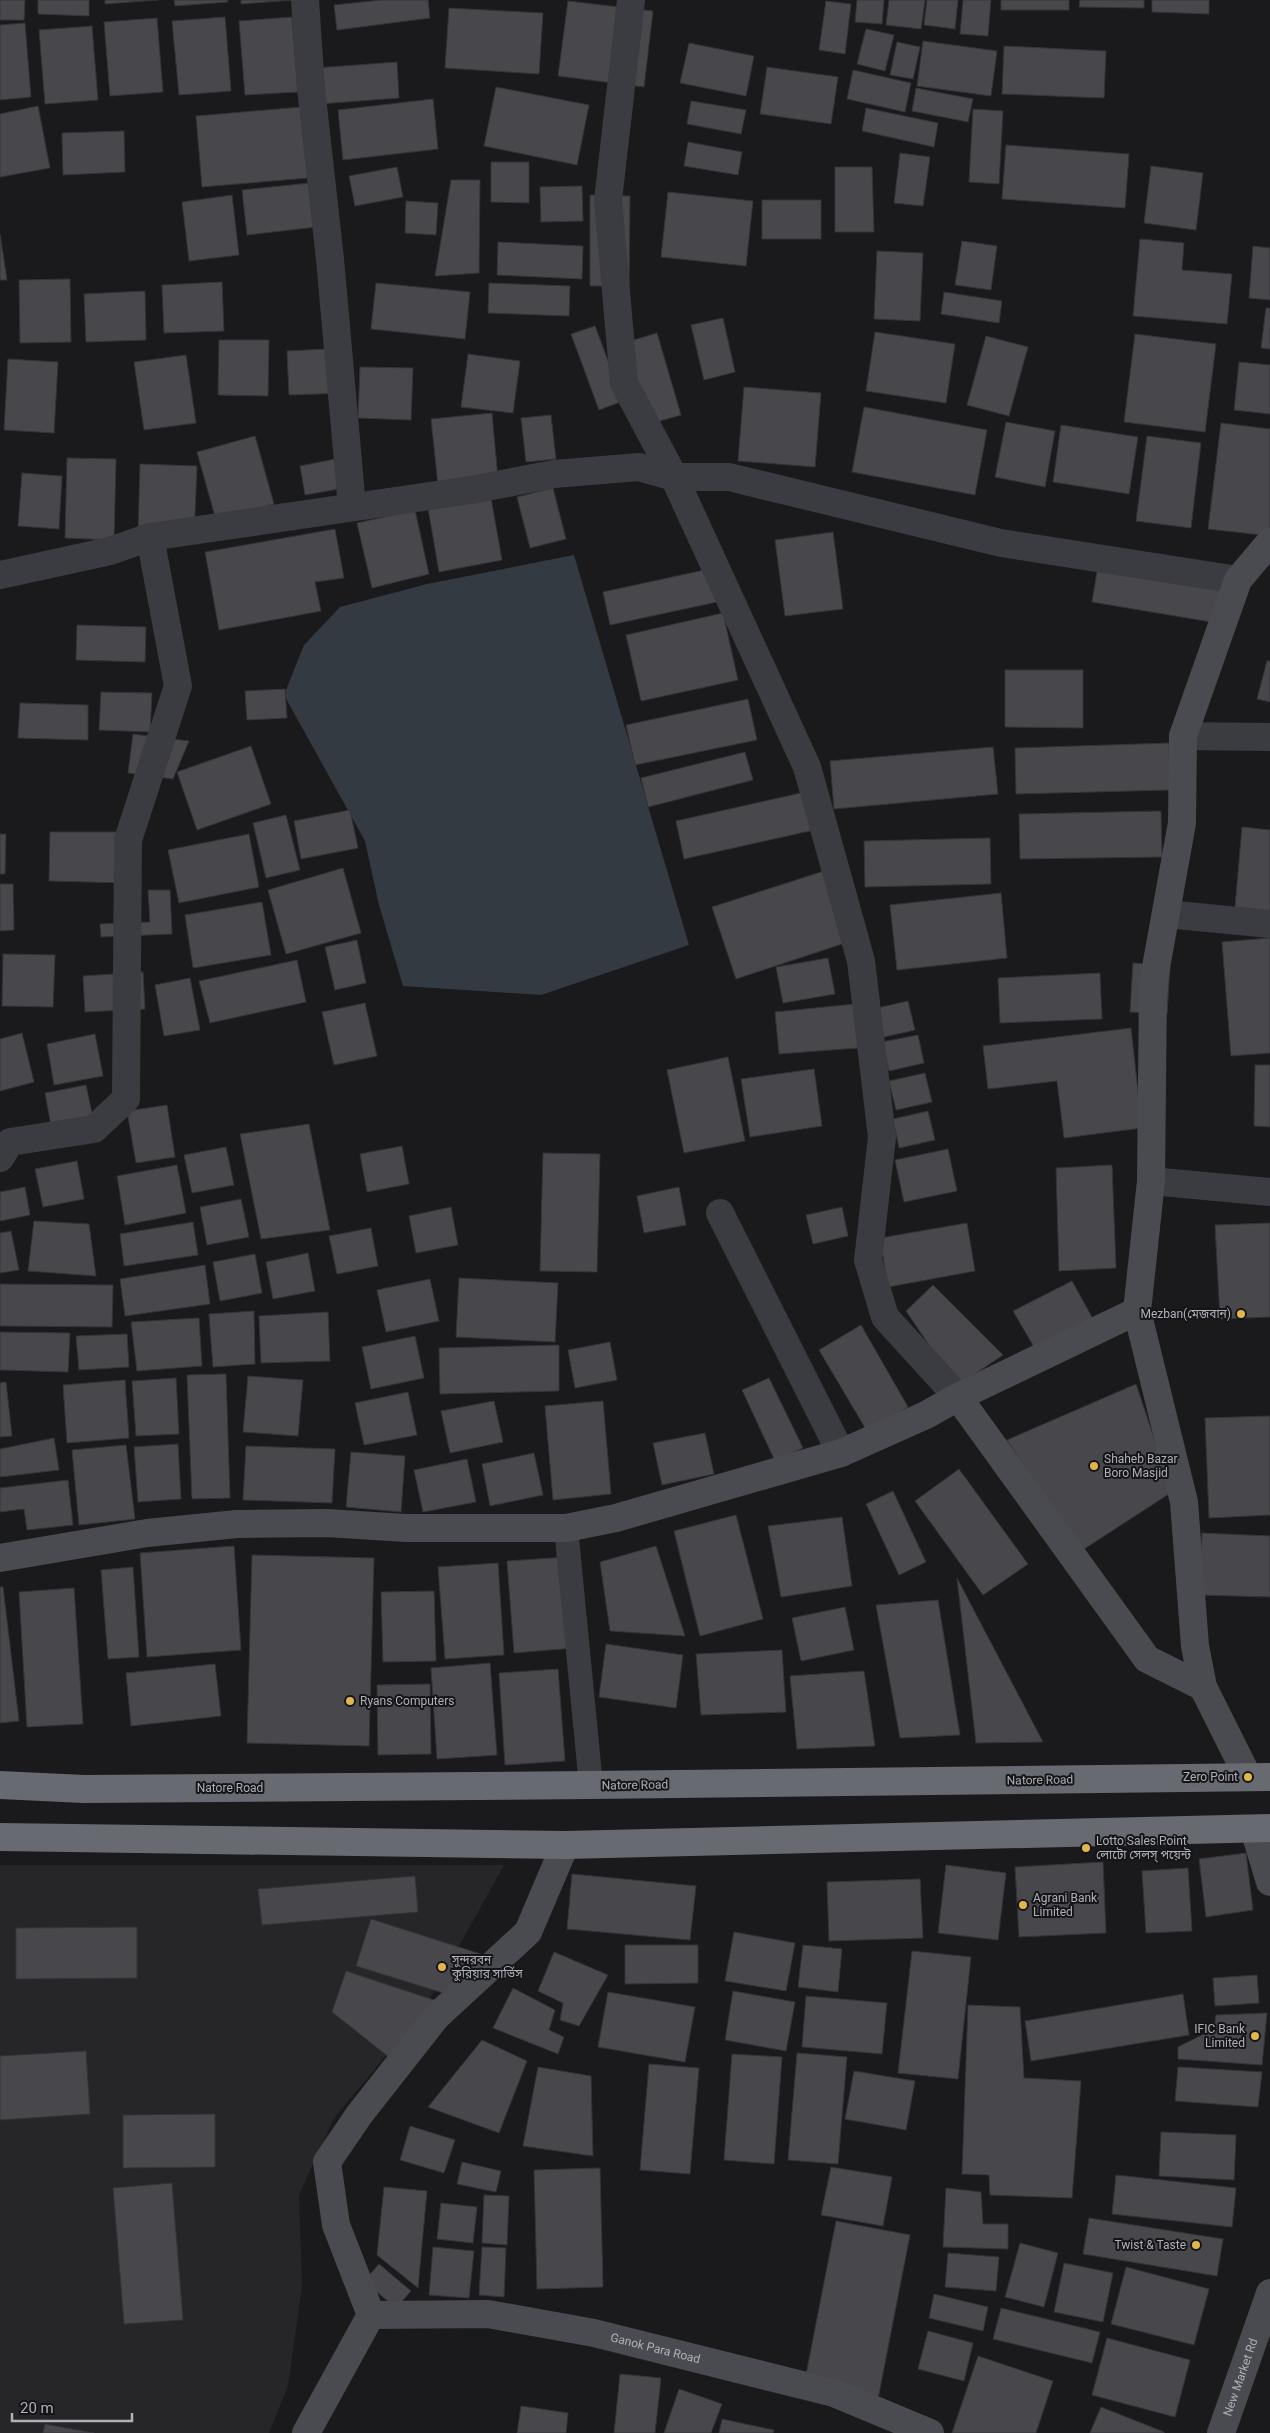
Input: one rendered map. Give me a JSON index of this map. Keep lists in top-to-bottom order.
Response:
{
  "streets": {
    "highway": ["Natore Road"],
    "main road": ["Ganok Para Road", "New Market Rd"]
  },
  "places": [
    "Mezban(মেজবান)",
    "Shaheb Bazar Boro Masjid",
    "Ryans Computers",
    "Zero Point",
    "Lotto Sales Point লোটো সেলস্ পয়েন্ট",
    "Agrani Bank Limited",
    "সুন্দরবন কুরিয়ার সার্ভিস",
    "IFIC Bank Limited",
    "Twist & Taste"
  ],
  "scale_bar": "20 m"
}
